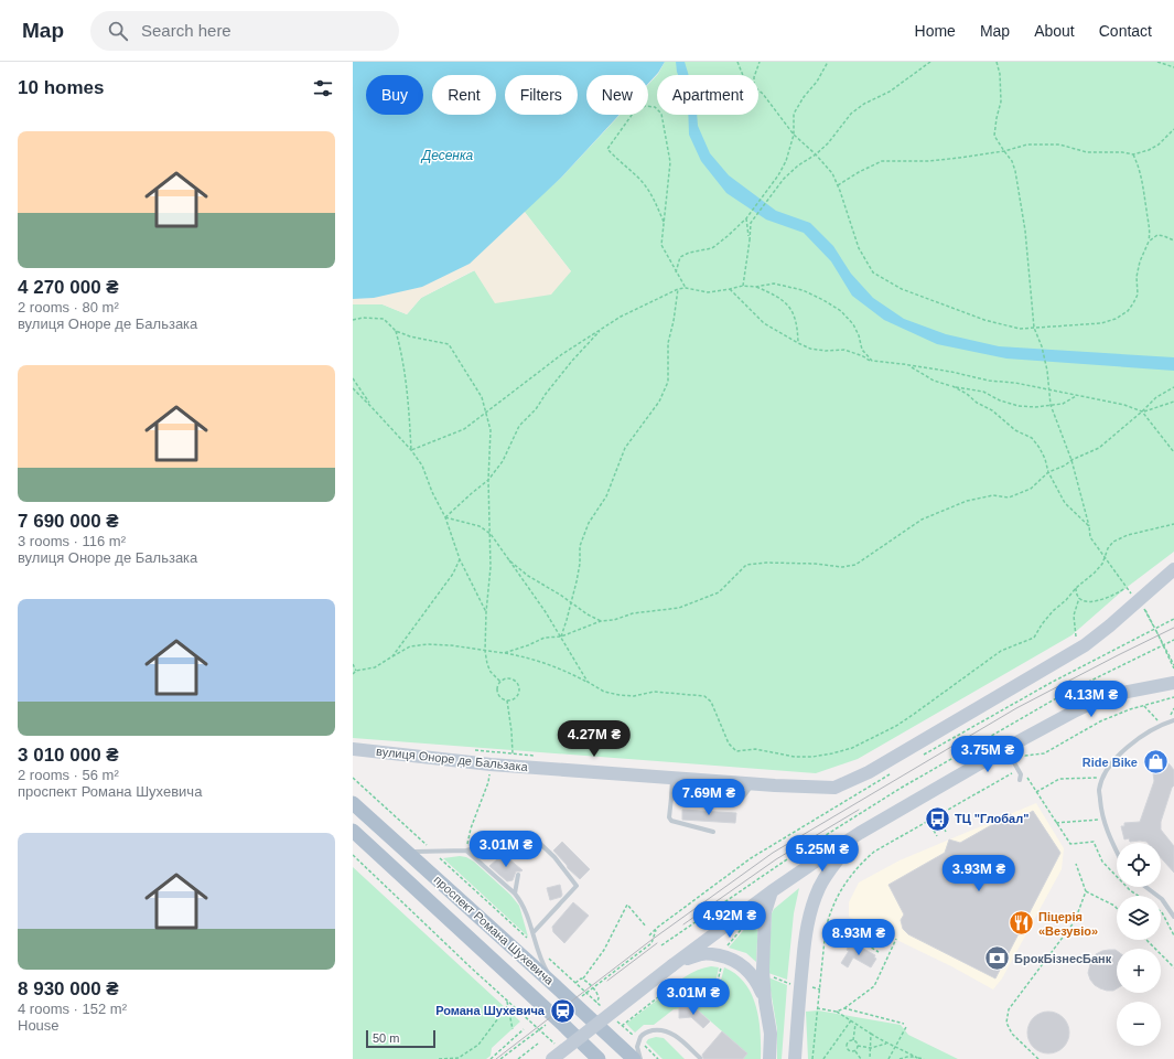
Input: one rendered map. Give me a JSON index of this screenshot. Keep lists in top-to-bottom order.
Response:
{
  "streets": {
    "main road": ["проспект Романа Шухевича"],
    "street": ["вулиця Оноре де Бальзака"]
  },
  "water": ["Десенка"],
  "places": {
    "shop": ["Ride Bike"],
    "bus stop": ["ТЦ \"Глобал\""],
    "restaurant": ["Піцерія «Везувіо»"],
    "bank": ["БрокБізнесБанк"],
    "station": ["Романа Шухевича"]
  },
  "scale_bar": "50 m",
  "page": {
    "header": "Map",
    "search": "Search here",
    "nav": [
      "Home",
      "Map",
      "About",
      "Contact"
    ],
    "heading": "10 homes",
    "chip": [
      "Buy",
      "Rent",
      "Filters",
      "New",
      "Apartment"
    ],
    "list": [
      {
        "name": "4 270 000 ₴",
        "note": "2 rooms · 80 m² · вулиця Оноре де Бальзака"
      },
      {
        "name": "7 690 000 ₴",
        "note": "3 rooms · 116 m² · вулиця Оноре де Бальзака"
      },
      {
        "name": "3 010 000 ₴",
        "note": "2 rooms · 56 m² · проспект Романа Шухевича"
      },
      {
        "name": "8 930 000 ₴",
        "note": "4 rooms · 152 m² · House"
      }
    ],
    "price": [
      "4.13M ₴",
      "4.27M ₴",
      "3.75M ₴",
      "7.69M ₴",
      "3.01M ₴",
      "5.25M ₴",
      "3.93M ₴",
      "4.92M ₴",
      "8.93M ₴",
      "3.01M ₴"
    ],
    "map_buttons": ["+", "−"],
    "scale": "50 m"
  }
}
